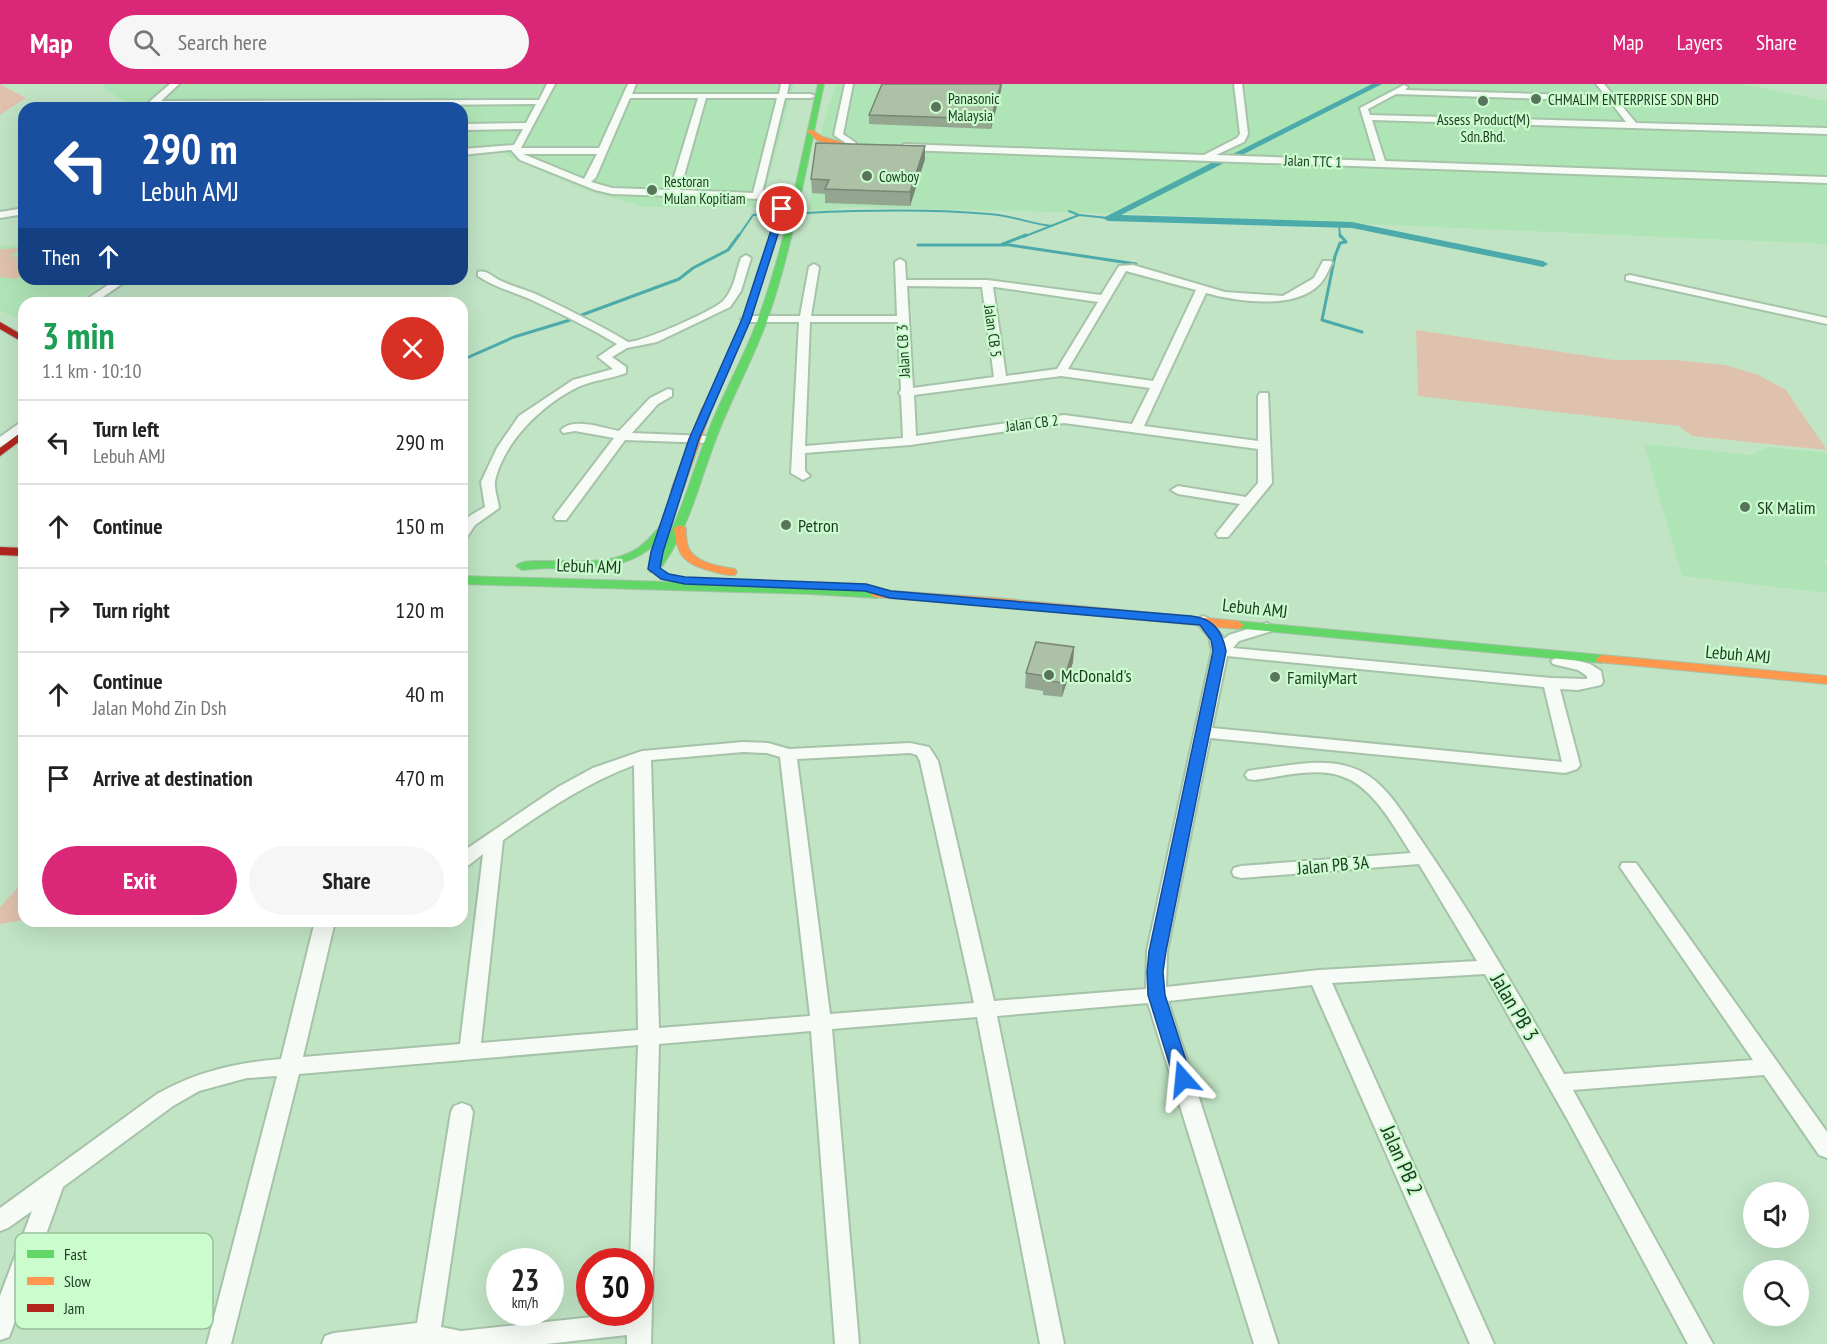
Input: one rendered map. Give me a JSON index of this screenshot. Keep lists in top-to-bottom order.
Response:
{
  "streets": {
    "main road": ["Lebuh AMJ"],
    "street": [
      "Jalan TTC 1",
      "Jalan CB 5",
      "Jalan CB 3",
      "Jalan CB 2",
      "Jalan PB 3A",
      "Jalan PB 3",
      "Jalan PB 2"
    ]
  },
  "crossings": [
    ["Jalan CB 3", "Jalan CB 2"],
    ["Jalan PB 3A", "Jalan PB 3"]
  ],
  "places": [
    "CHMALIM ENTERPRISE SDN BHD",
    "Assess Product(M) Sdn.Bhd.",
    "Panasonic Malaysia",
    "Cowboy",
    "Restoran Mulan Kopitiam",
    "SK Malim",
    "Petron",
    "McDonald's",
    "FamilyMart"
  ],
  "legend": ["Fast", "Slow", "Jam"],
  "page": {
    "header": "Map",
    "search": "Search here",
    "nav": ["Map", "Layers", "Share"],
    "turn": ["290 m", "Lebuh AMJ"],
    "then": "Then",
    "heading": ["3 min", "1.1 km · 10:10"],
    "list": [
      {
        "name": "Turn left",
        "note": "Lebuh AMJ",
        "value": "290 m"
      },
      {
        "name": "Continue",
        "value": "150 m"
      },
      {
        "name": "Turn right",
        "value": "120 m"
      },
      {
        "name": "Continue",
        "note": "Jalan Mohd Zin Dsh",
        "value": "40 m"
      },
      {
        "name": "Arrive at destination",
        "value": "470 m"
      }
    ],
    "buttons": ["Exit", "Share"],
    "speed": "23 km/h",
    "limit": "30"
  }
}
